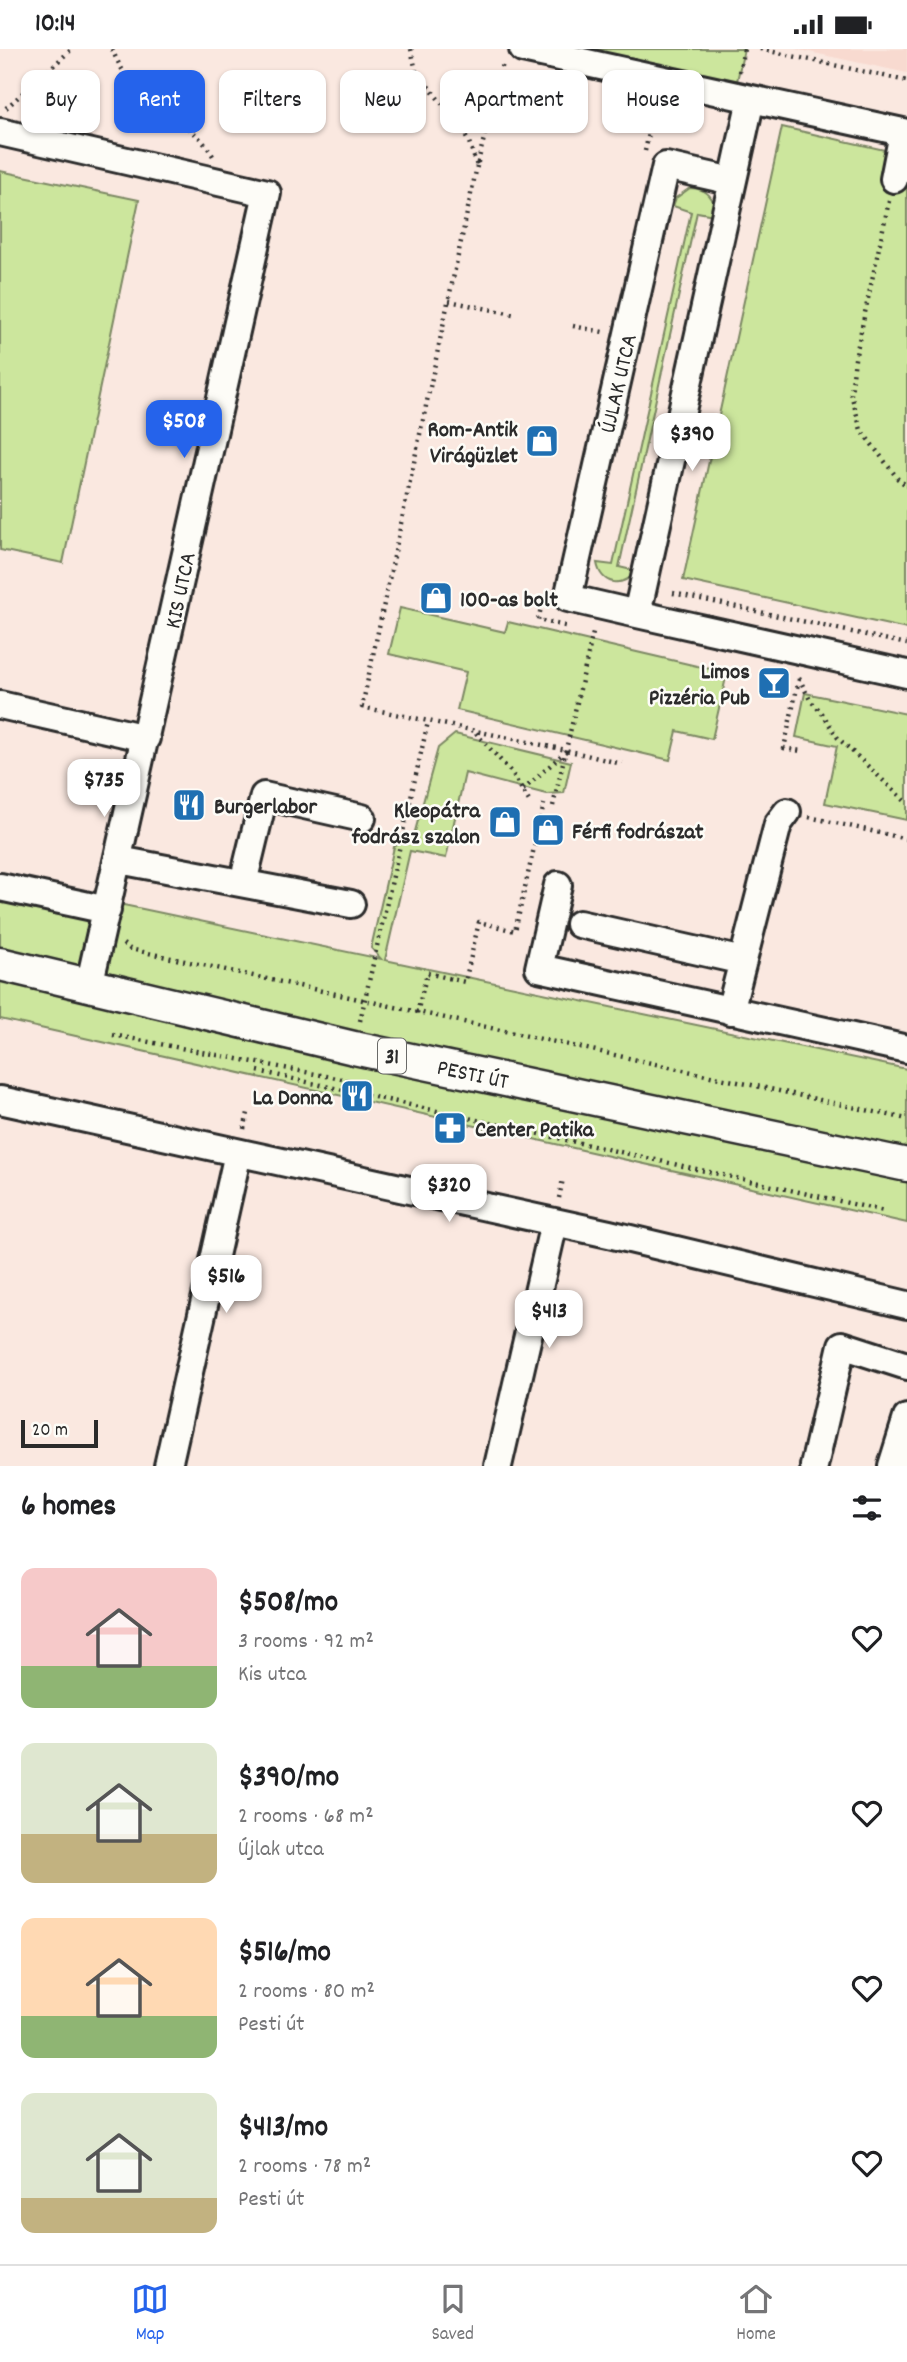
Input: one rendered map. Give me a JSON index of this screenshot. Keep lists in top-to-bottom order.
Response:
{
  "streets": {
    "main road": ["31", "PESTI ÚT"],
    "street": ["ÚJLAK UTCA", "KIS UTCA"]
  },
  "crossings": [
    ["KIS UTCA", "PESTI ÚT"]
  ],
  "places": {
    "shop": [
      "Rom-Antik Virágüzlet",
      "100-as bolt",
      "Kleopátra fodrász szalon",
      "Férfi fodrászat"
    ],
    "bar": ["Limos Pizzéria Pub"],
    "restaurant": ["Burgerlabor", "La Donna"],
    "pharmacy": ["Center Patika"]
  },
  "scale_bar": "20 m",
  "page": {
    "status": "10:14",
    "chip": [
      "Buy",
      "Rent",
      "Filters",
      "New",
      "Apartment",
      "House"
    ],
    "price": [
      "$508",
      "$390",
      "$735",
      "$320",
      "$516",
      "$413"
    ],
    "scale": "20 m",
    "heading": "6 homes",
    "list": [
      {
        "name": "$508/mo",
        "note": "3 rooms · 92 m² · Kis utca"
      },
      {
        "name": "$390/mo",
        "note": "2 rooms · 68 m² · Újlak utca"
      },
      {
        "name": "$516/mo",
        "note": "2 rooms · 80 m² · Pesti út"
      },
      {
        "name": "$413/mo",
        "note": "2 rooms · 78 m² · Pesti út"
      }
    ],
    "tabs": ["Map", "Saved", "Home"]
  }
}
